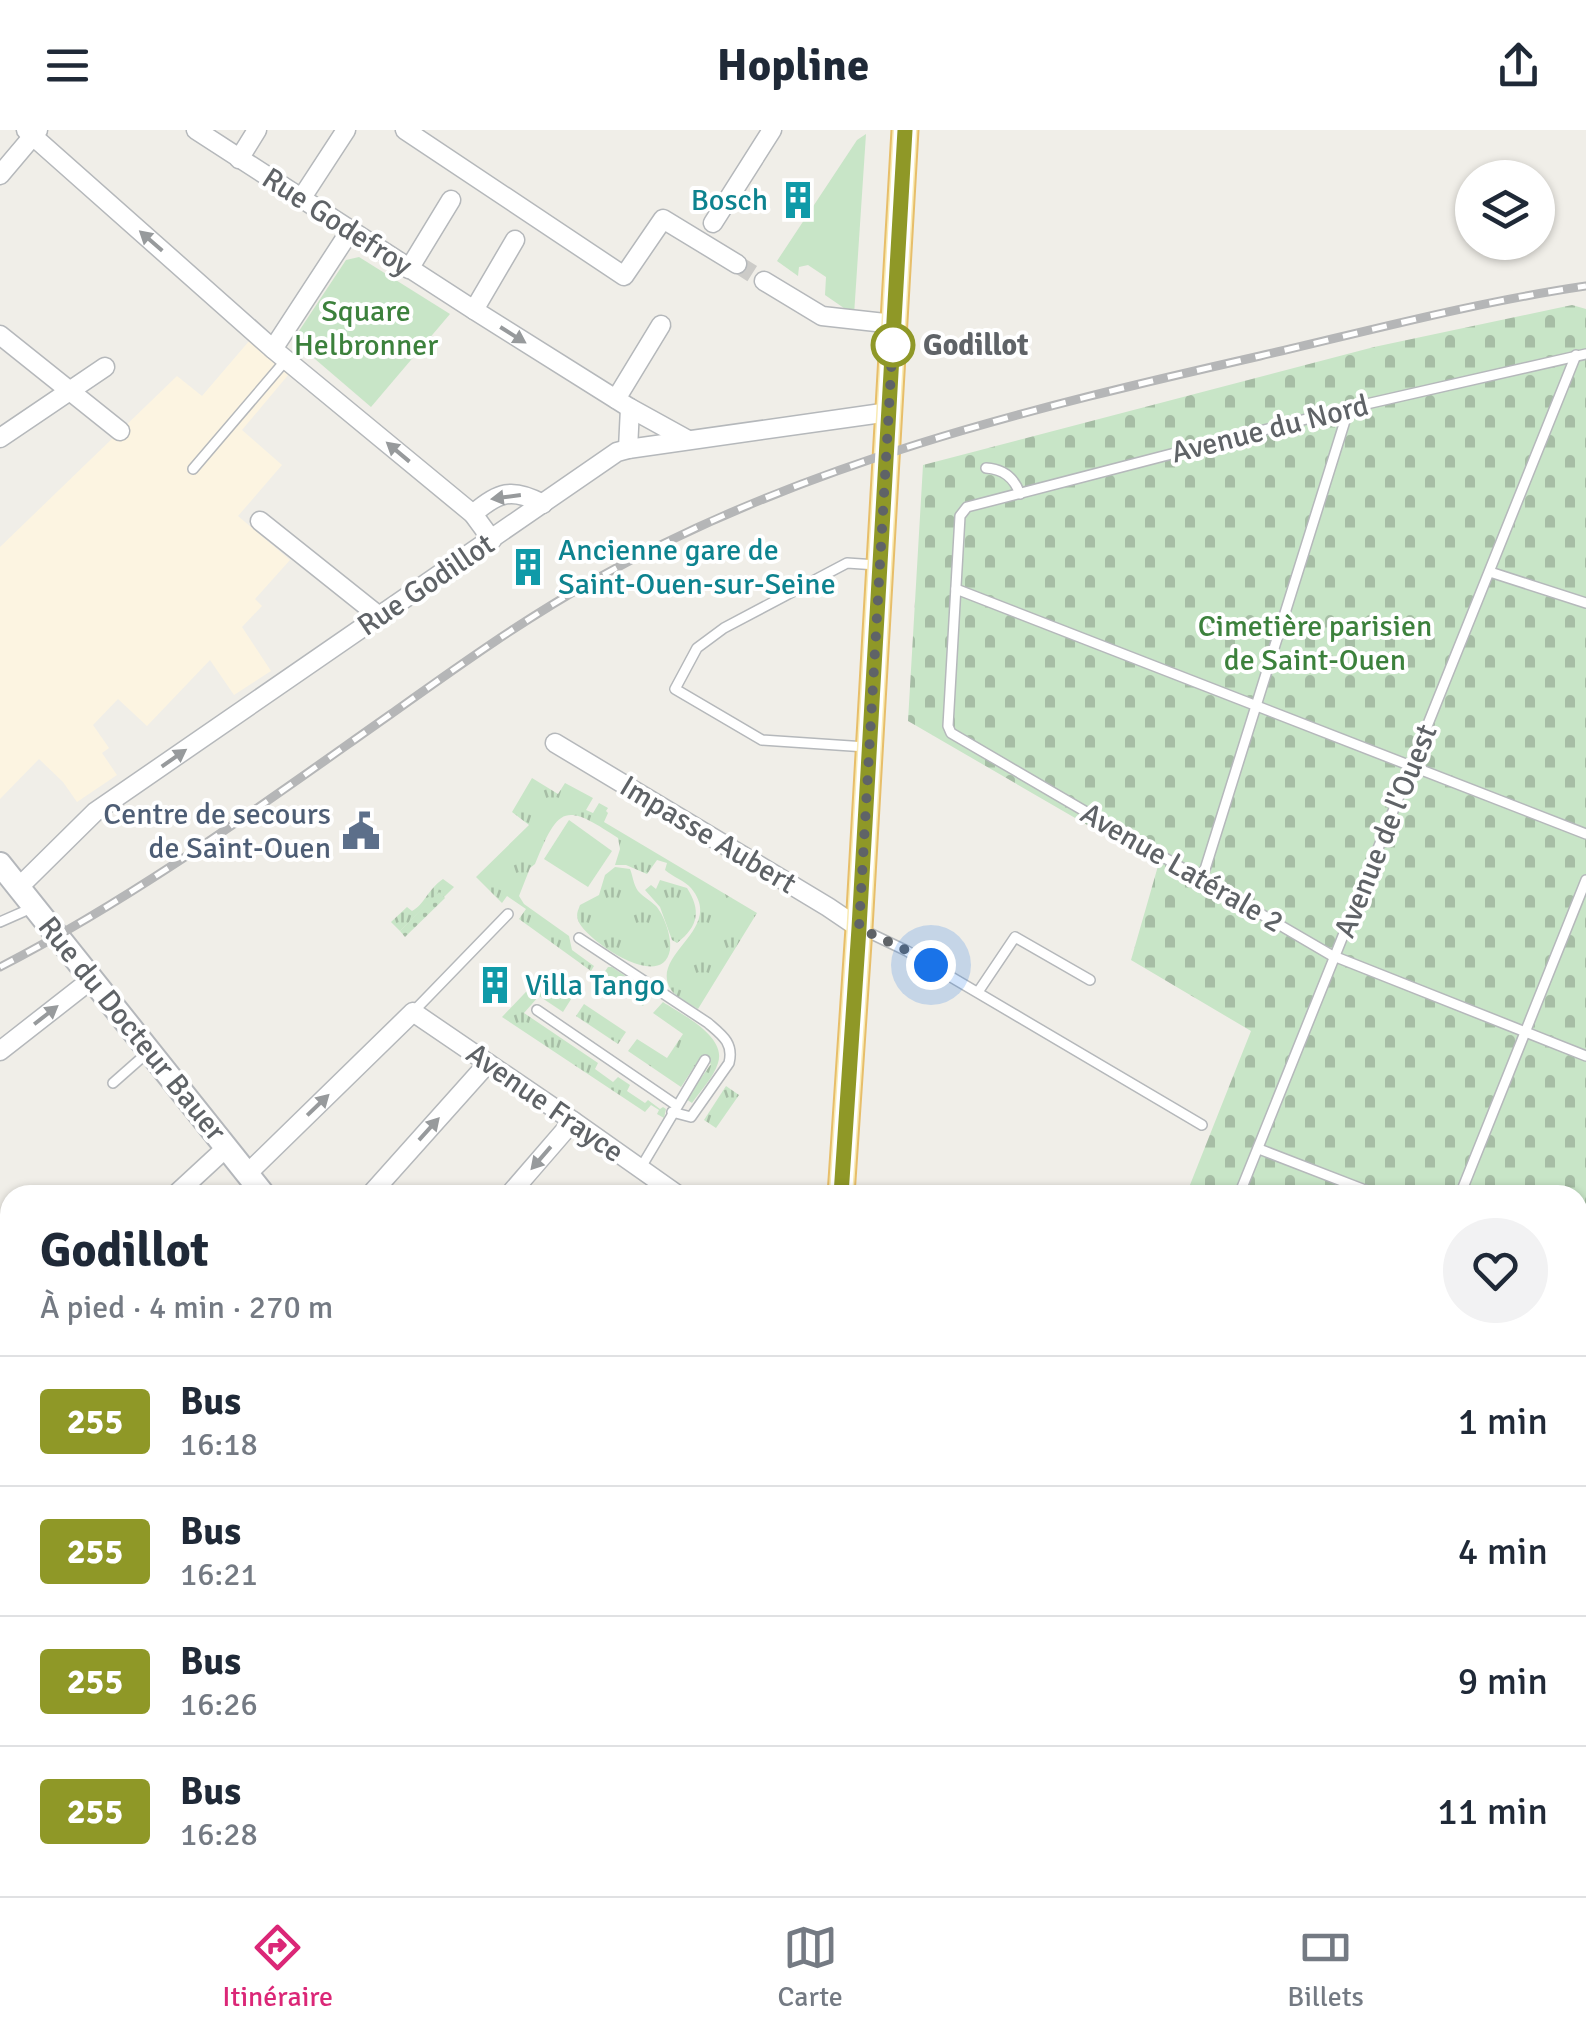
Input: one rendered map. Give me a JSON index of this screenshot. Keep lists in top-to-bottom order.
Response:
{
  "streets": {
    "main road": ["Rue du Docteur Bauer"],
    "street": [
      "Rue Godefroy",
      "Rue Godillot",
      "Impasse Aubert",
      "Avenue Frayce"
    ],
    "lane": ["Avenue du Nord", "Avenue de l'Ouest", "Avenue Latérale 2"]
  },
  "crossings": [
    ["Rue Godefroy", "Rue Godillot"],
    ["Avenue du Nord", "Avenue de l'Ouest"],
    ["Avenue du Nord", "Avenue Latérale 2"],
    ["Rue Godillot", "Rue du Docteur Bauer"],
    ["Avenue de l'Ouest", "Avenue Latérale 2"]
  ],
  "one_way": ["Rue Godillot"],
  "parks": ["Square Helbronner", "Cimetière parisien de Saint-Ouen"],
  "places": {
    "building": ["Bosch", "Ancienne gare de Saint-Ouen-sur-Seine", "Villa Tango"],
    "other": ["Godillot"],
    "public building": ["Centre de secours de Saint-Ouen"]
  },
  "lines": ["bus line 255"],
  "page": {
    "header": "Hopline",
    "heading": ["Godillot", "À pied · 4 min · 270 m"],
    "list": [
      {
        "mark": "255",
        "name": "Bus",
        "note": "16:18",
        "value": "1 min"
      },
      {
        "mark": "255",
        "name": "Bus",
        "note": "16:21",
        "value": "4 min"
      },
      {
        "mark": "255",
        "name": "Bus",
        "note": "16:26",
        "value": "9 min"
      },
      {
        "mark": "255",
        "name": "Bus",
        "note": "16:28",
        "value": "11 min"
      }
    ],
    "tabs": ["Itinéraire", "Carte", "Billets"]
  }
}
